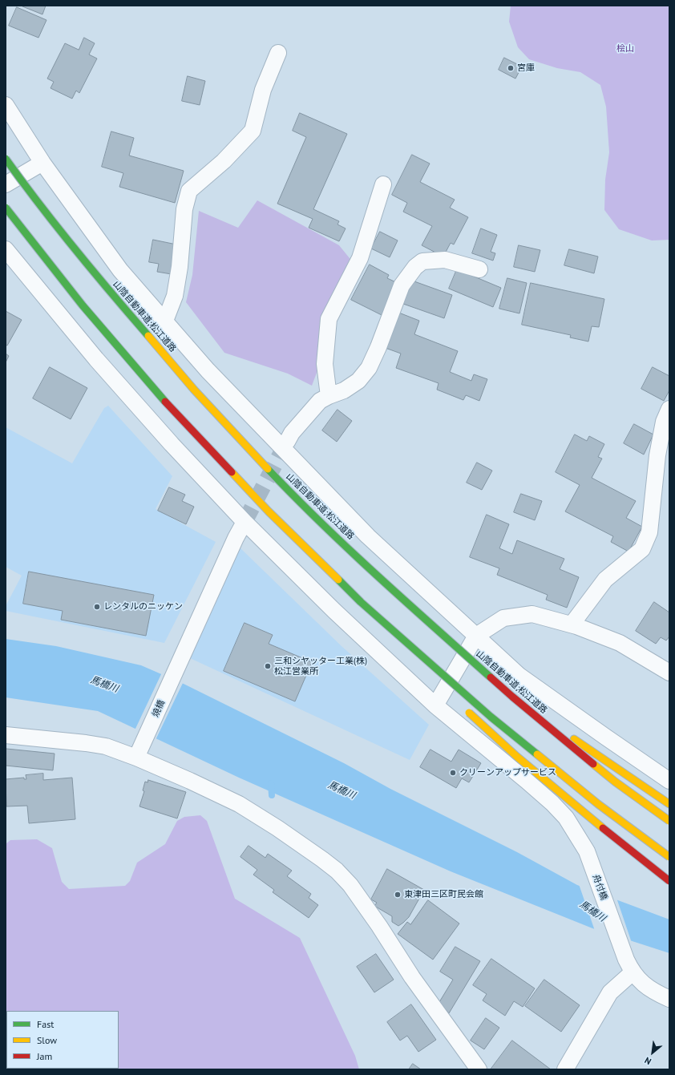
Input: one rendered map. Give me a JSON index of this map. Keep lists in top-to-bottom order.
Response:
{
  "streets": {
    "highway": ["山陰自動車道;松江道路"],
    "street": ["焼橋", "舟付橋"]
  },
  "crossings": [
    ["焼橋", "舟付橋"]
  ],
  "water": ["馬橋川"],
  "parks": ["桧山"],
  "places": [
    "宮庫",
    "レンタルのニッケン",
    "三和シヤッター工業(株) 松江営業所",
    "クリーンアップサービス",
    "東津田三区町民会館"
  ],
  "legend": ["Fast", "Slow", "Jam"],
  "north": "bottom left"
}
